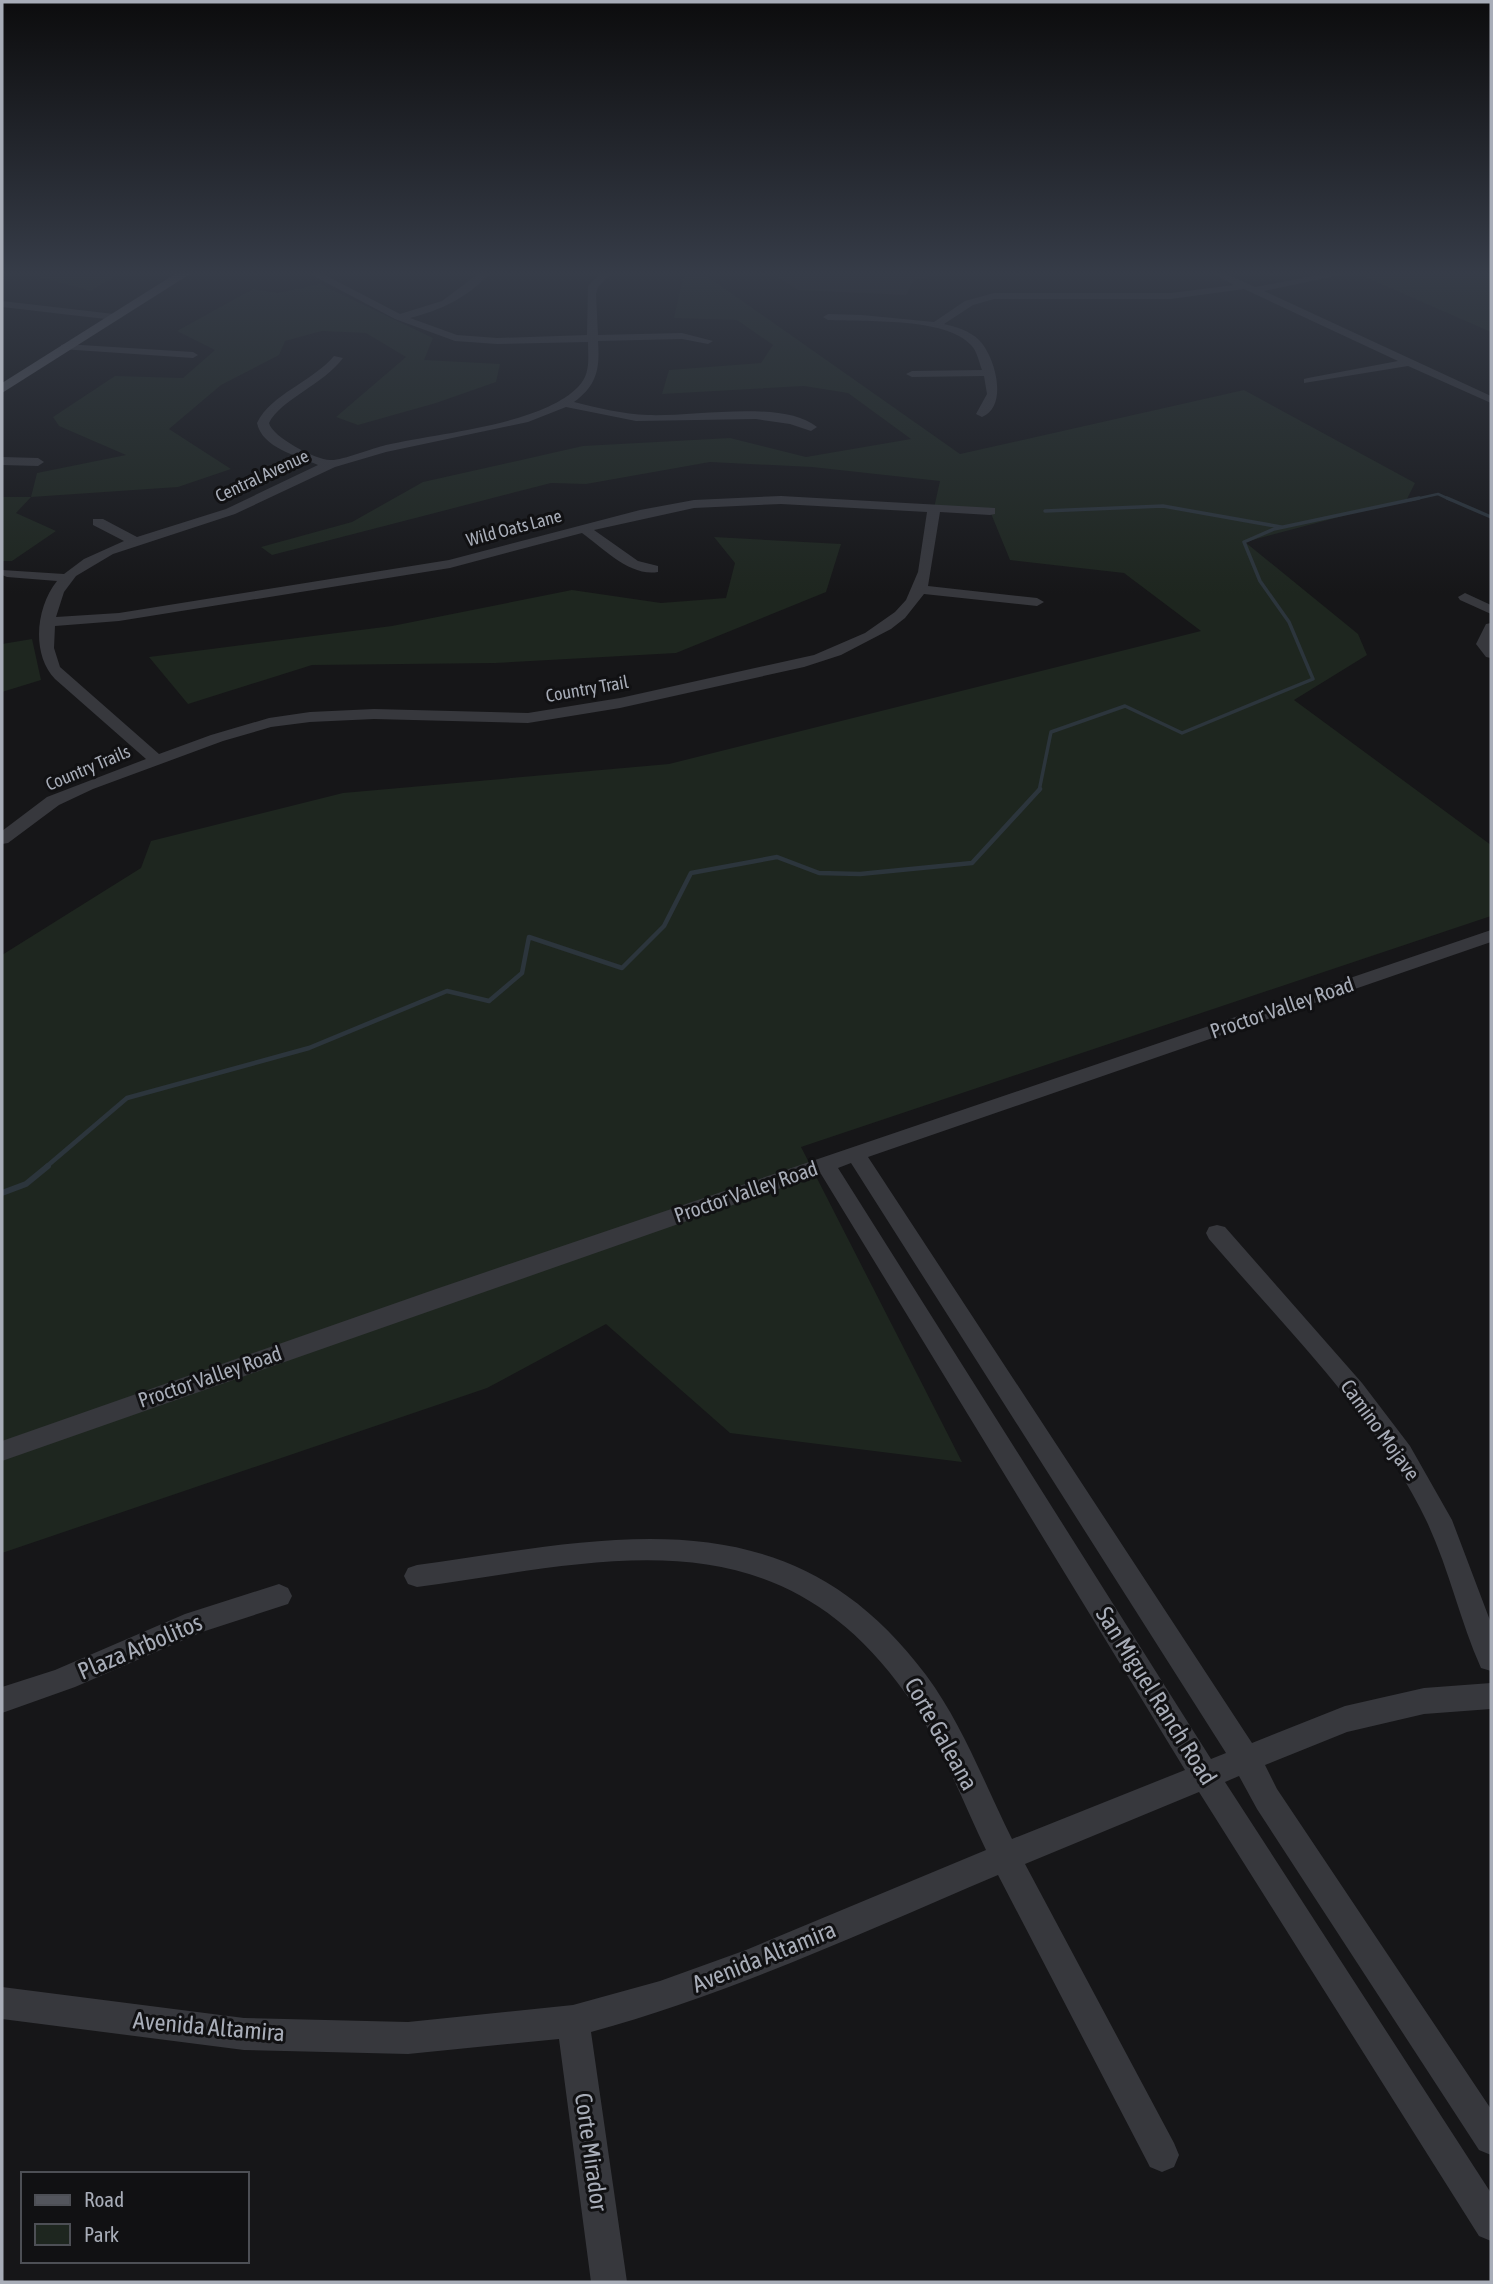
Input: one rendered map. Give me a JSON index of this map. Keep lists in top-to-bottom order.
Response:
{
  "streets": {
    "street": [
      "Central Avenue",
      "Wild Oats Lane",
      "Country Trail",
      "Country Trails",
      "Proctor Valley Road",
      "Camino Mojave",
      "Plaza Arbolitos",
      "San Miguel Ranch Road",
      "Corte Galeana",
      "Avenida Altamira",
      "Corte Mirador"
    ]
  },
  "crossings": [
    ["Country Trail", "Country Trails"],
    ["Proctor Valley Road", "San Miguel Ranch Road"],
    ["San Miguel Ranch Road", "Avenida Altamira"],
    ["Corte Galeana", "Avenida Altamira"],
    ["Avenida Altamira", "Corte Mirador"]
  ],
  "legend": ["Road", "Park"]
}
